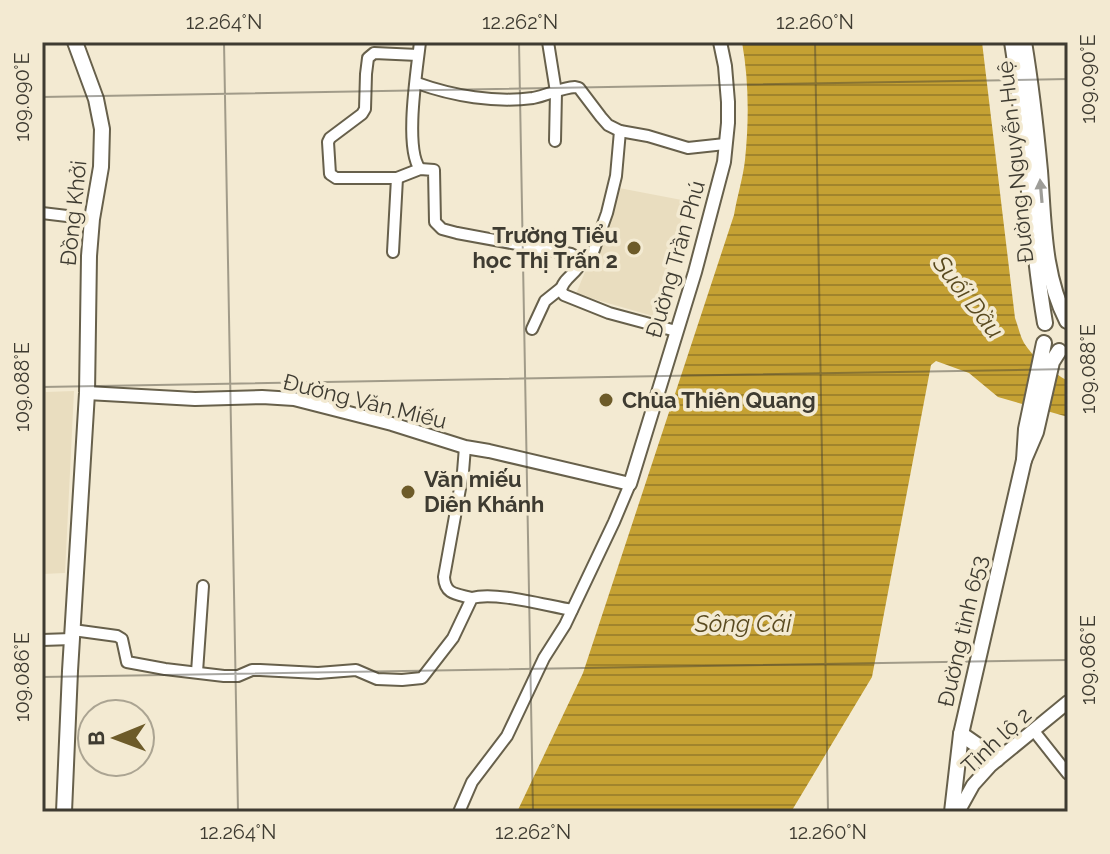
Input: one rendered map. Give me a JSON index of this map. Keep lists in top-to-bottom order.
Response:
{
  "streets": {
    "main road": ["Đường Nguyễn Huệ", "Đồng Khởi", "Đường tỉnh 653"],
    "street": ["Đường Trần Phú", "Đường Văn Miếu", "Tỉnh lộ 2"]
  },
  "crossings": [
    ["Đường Nguyễn Huệ", "Đường tỉnh 653"],
    ["Đồng Khởi", "Đường Văn Miếu"],
    ["Đường Trần Phú", "Đường Văn Miếu"],
    ["Đường tỉnh 653", "Tỉnh lộ 2"]
  ],
  "water": ["Suối Dầu", "Sông Cái"],
  "places": ["Trường Tiểu học Thị Trấn 2", "Chùa Thiên Quang", "Văn miếu Diên Khánh"],
  "north": "left",
  "coordinates": [
    "12.264°N",
    "12.262°N",
    "12.260°N",
    "109.090°E",
    "109.088°E",
    "109.086°E"
  ]
}
